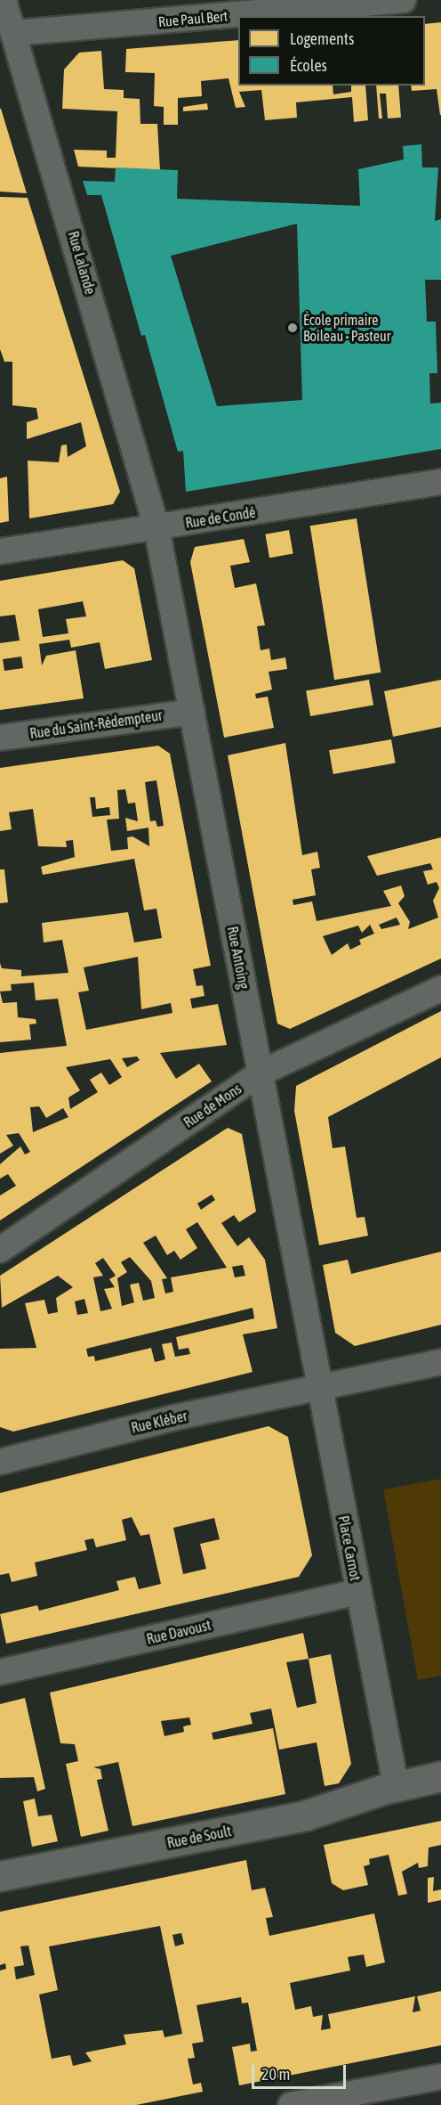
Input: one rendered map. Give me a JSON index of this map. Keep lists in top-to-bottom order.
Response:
{
  "streets": {
    "street": [
      "Rue Paul Bert",
      "Rue Lalande",
      "Rue de Condé",
      "Rue du Saint-Rédempteur",
      "Rue Antoing",
      "Rue de Mons",
      "Rue Kléber",
      "Place Carnot",
      "Rue Davoust",
      "Rue de Soult"
    ]
  },
  "crossings": [
    ["Rue Paul Bert", "Rue Lalande"],
    ["Rue Lalande", "Rue de Condé"],
    ["Rue Lalande", "Rue Antoing"],
    ["Rue de Condé", "Rue Antoing"],
    ["Rue du Saint-Rédempteur", "Rue Antoing"],
    ["Rue Antoing", "Rue de Mons"],
    ["Rue Antoing", "Rue Kléber"],
    ["Rue Antoing", "Place Carnot"],
    ["Rue Kléber", "Place Carnot"],
    ["Place Carnot", "Rue Davoust"],
    ["Place Carnot", "Rue de Soult"]
  ],
  "places": ["École primaire Boileau - Pasteur"],
  "legend": ["Logements", "Écoles"],
  "scale_bar": "20 m"
}
